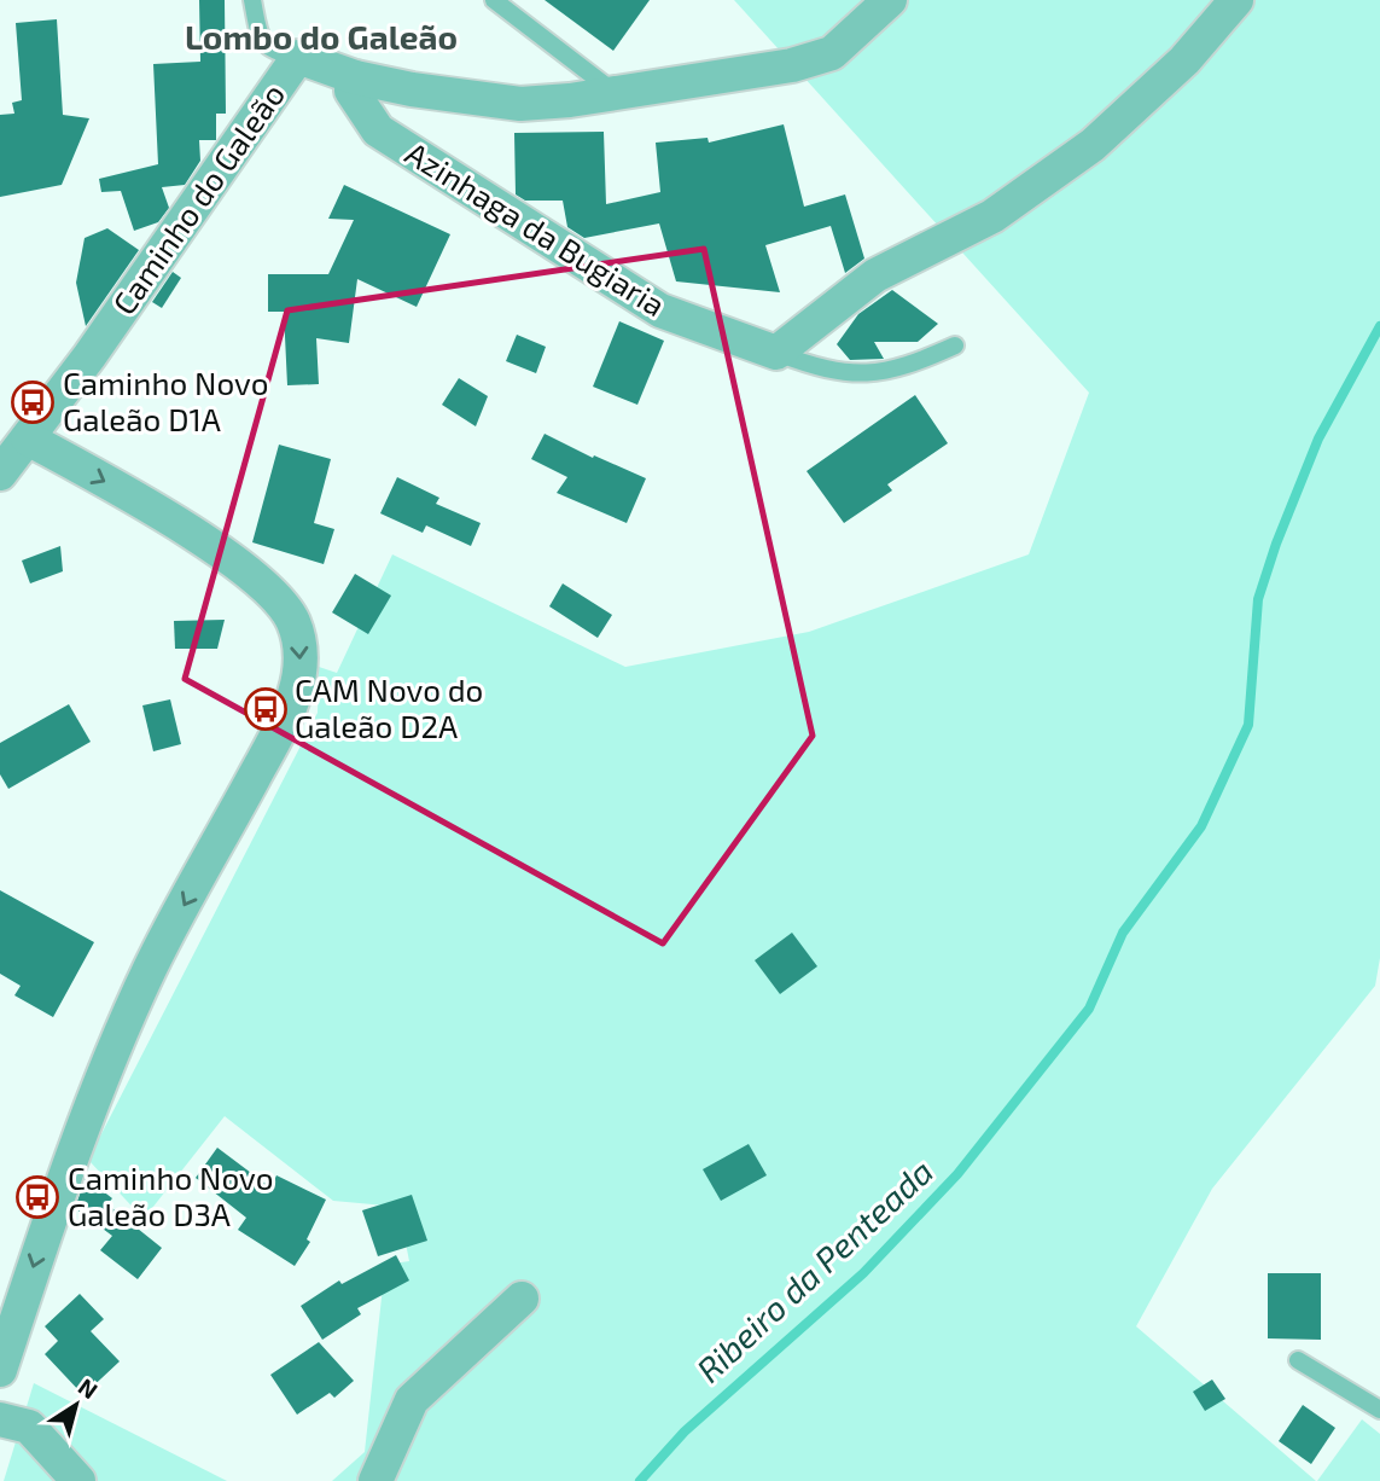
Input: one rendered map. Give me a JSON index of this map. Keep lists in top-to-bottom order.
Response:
{
  "streets": {
    "street": ["Caminho do Galeão", "Azinhaga da Bugiaria"]
  },
  "crossings": [
    ["Caminho do Galeão", "Azinhaga da Bugiaria"]
  ],
  "districts": ["Lombo do Galeão"],
  "water": ["Ribeiro da Penteada"],
  "places": {
    "bus stop": ["Caminho Novo Galeão D1A", "CAM Novo do Galeão D2A", "Caminho Novo Galeão D3A"]
  },
  "north": "top right"
}
